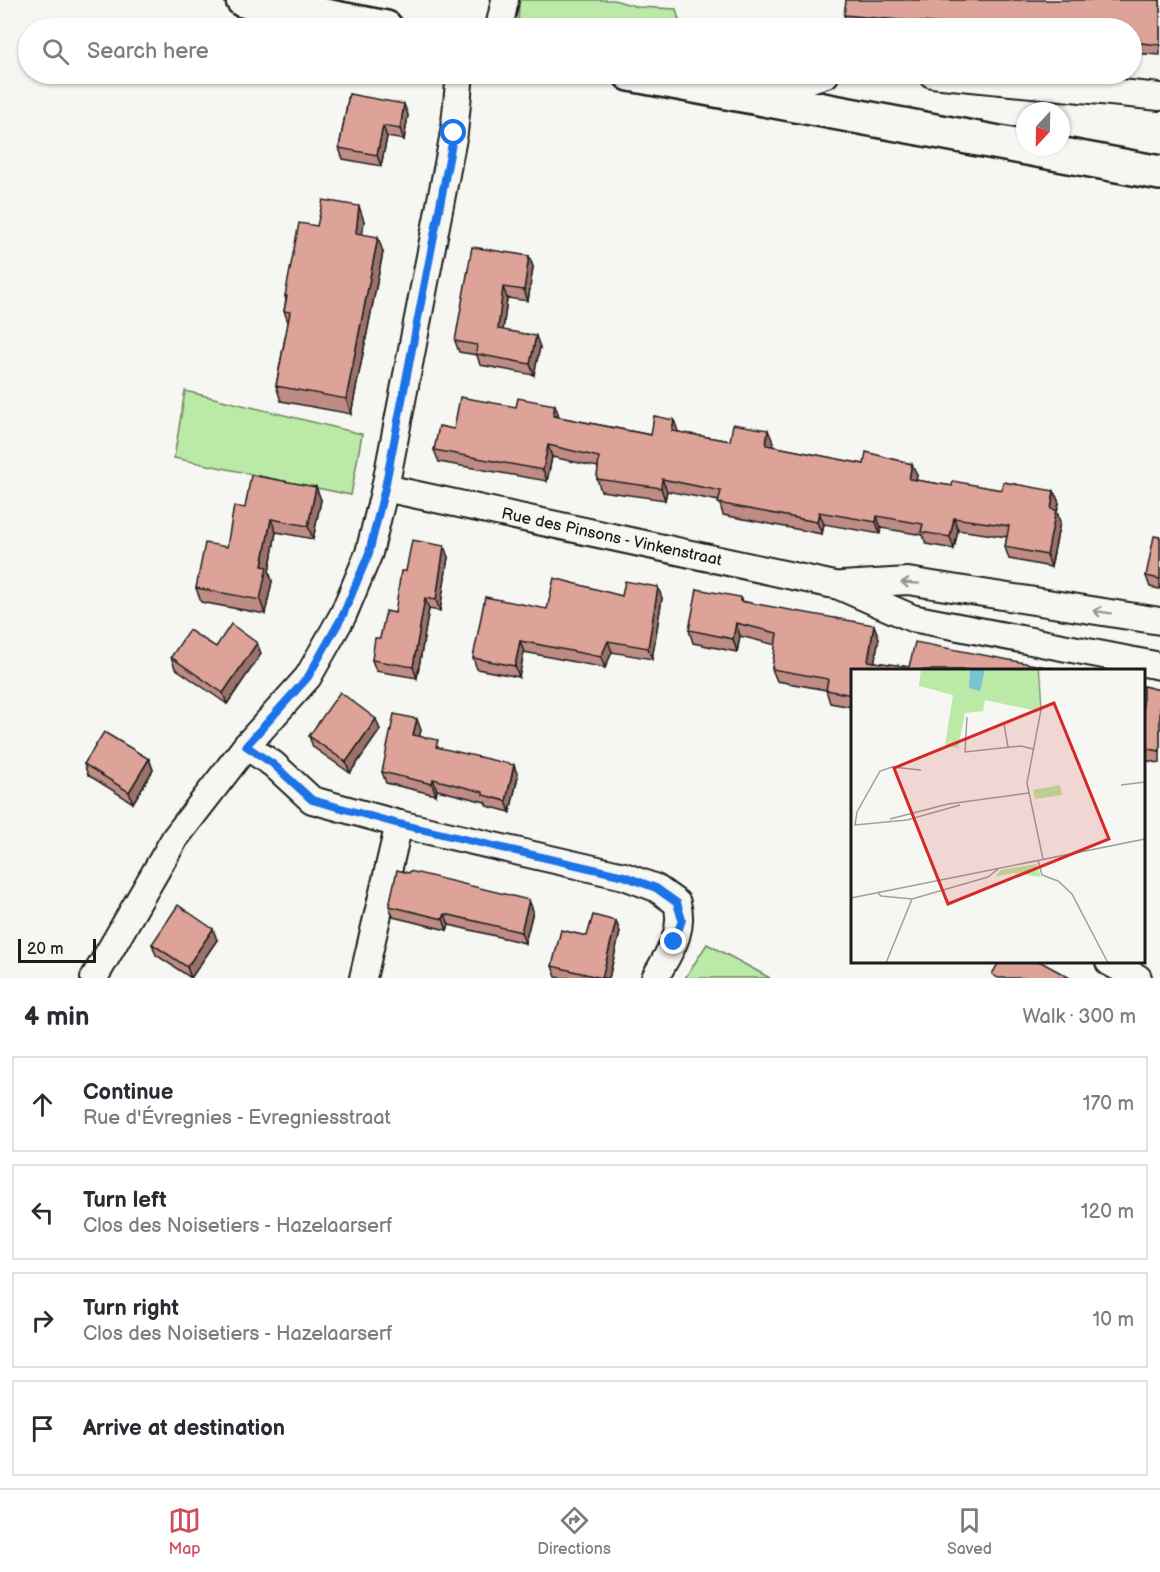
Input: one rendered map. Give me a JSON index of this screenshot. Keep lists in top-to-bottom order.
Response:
{
  "streets": {
    "street": ["Rue des Pinsons - Vinkenstraat"]
  },
  "scale_bar": "20 m",
  "north": "bottom",
  "page": {
    "search": "Search here",
    "scale": "20 m",
    "heading": ["4 min", "Walk · 300 m"],
    "list": [
      ["Continue", "Rue d'Évregnies - Evregniesstraat", "170 m"],
      ["Turn left", "Clos des Noisetiers - Hazelaarserf", "120 m"],
      ["Turn right", "Clos des Noisetiers - Hazelaarserf", "10 m"],
      "Arrive at destination"
    ],
    "nav": ["Map", "Directions", "Saved"]
  }
}
